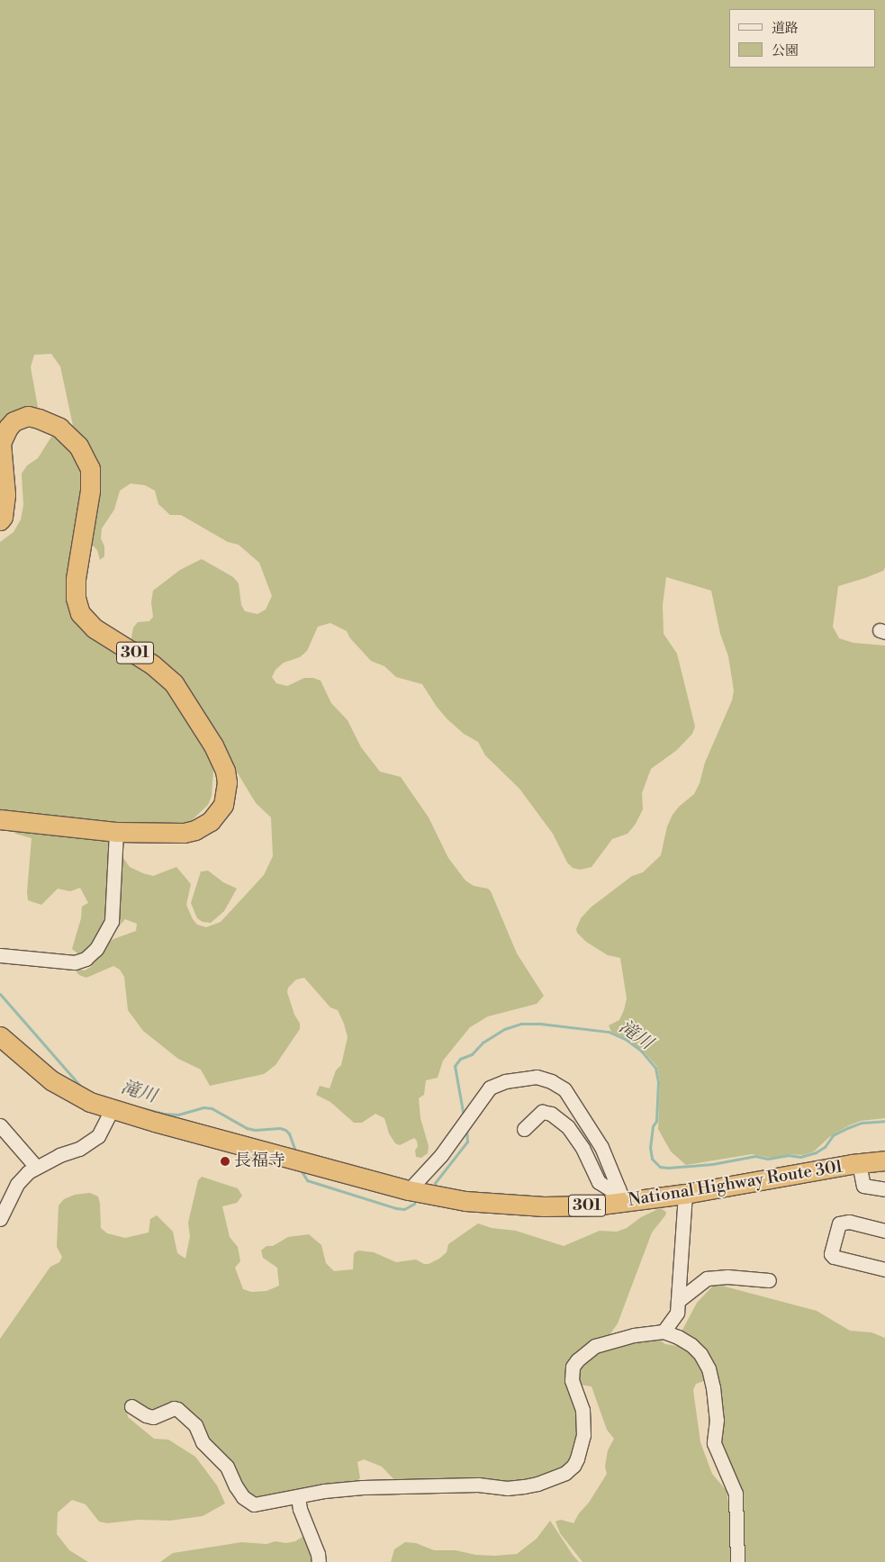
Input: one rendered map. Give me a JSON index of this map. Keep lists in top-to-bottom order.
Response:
{
  "streets": {
    "highway": ["301", "National Highway Route 301"]
  },
  "water": ["滝川"],
  "places": ["長福寺"],
  "legend": ["道路", "公園"]
}
